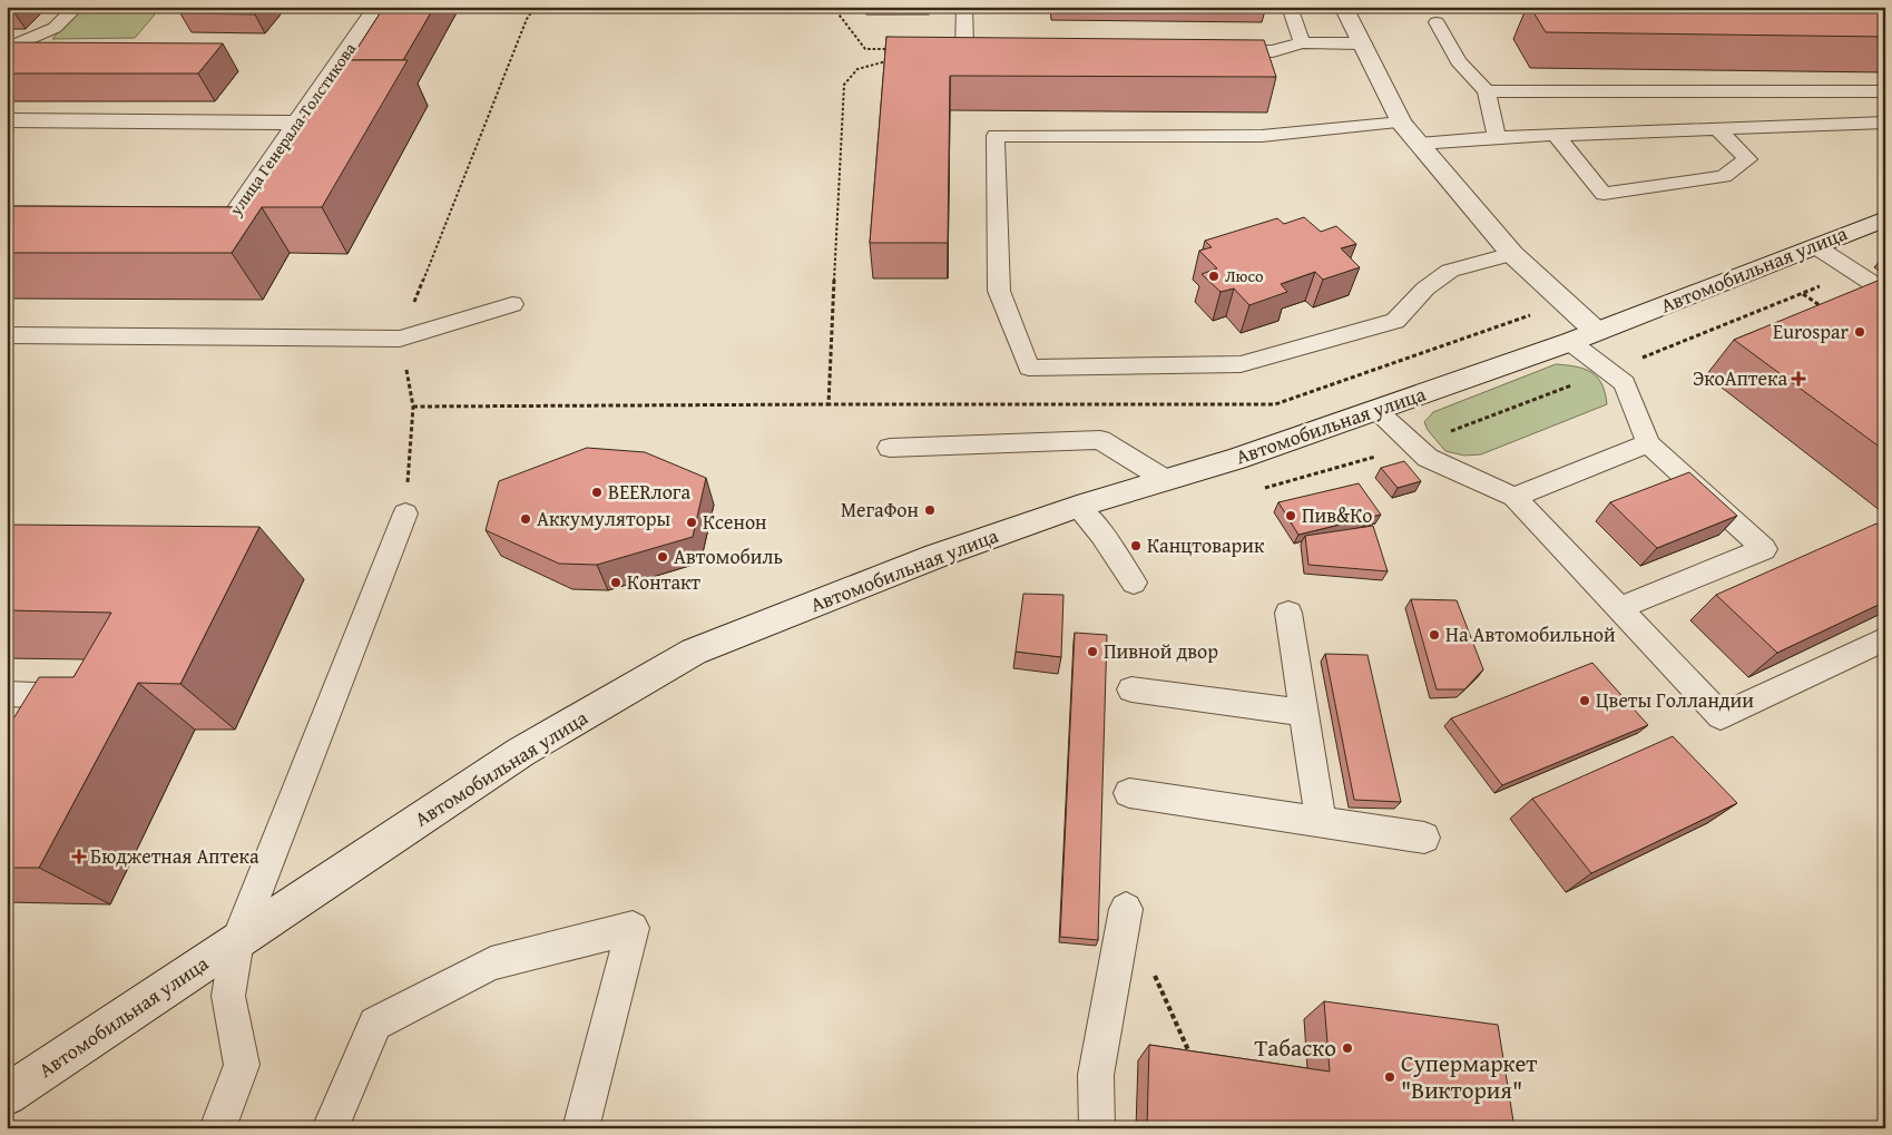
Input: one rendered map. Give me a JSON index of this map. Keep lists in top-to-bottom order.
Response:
{
  "streets": {
    "street": ["улица Генерала Толстикова", "Автомобильная улица"]
  },
  "places": {
    "other": [
      "Люсо",
      "Eurospar",
      "BEERлога",
      "МегаФон",
      "Пив&Ко",
      "Аккумуляторы",
      "Ксенон",
      "Канцтоварик",
      "Автомобиль",
      "Контакт",
      "На Автомобильной",
      "Пивной двор",
      "Цветы Голландии",
      "Табаско",
      "Супермаркет \"Виктория\""
    ],
    "health": ["ЭкоАптека", "Бюджетная Аптека"]
  }
}
